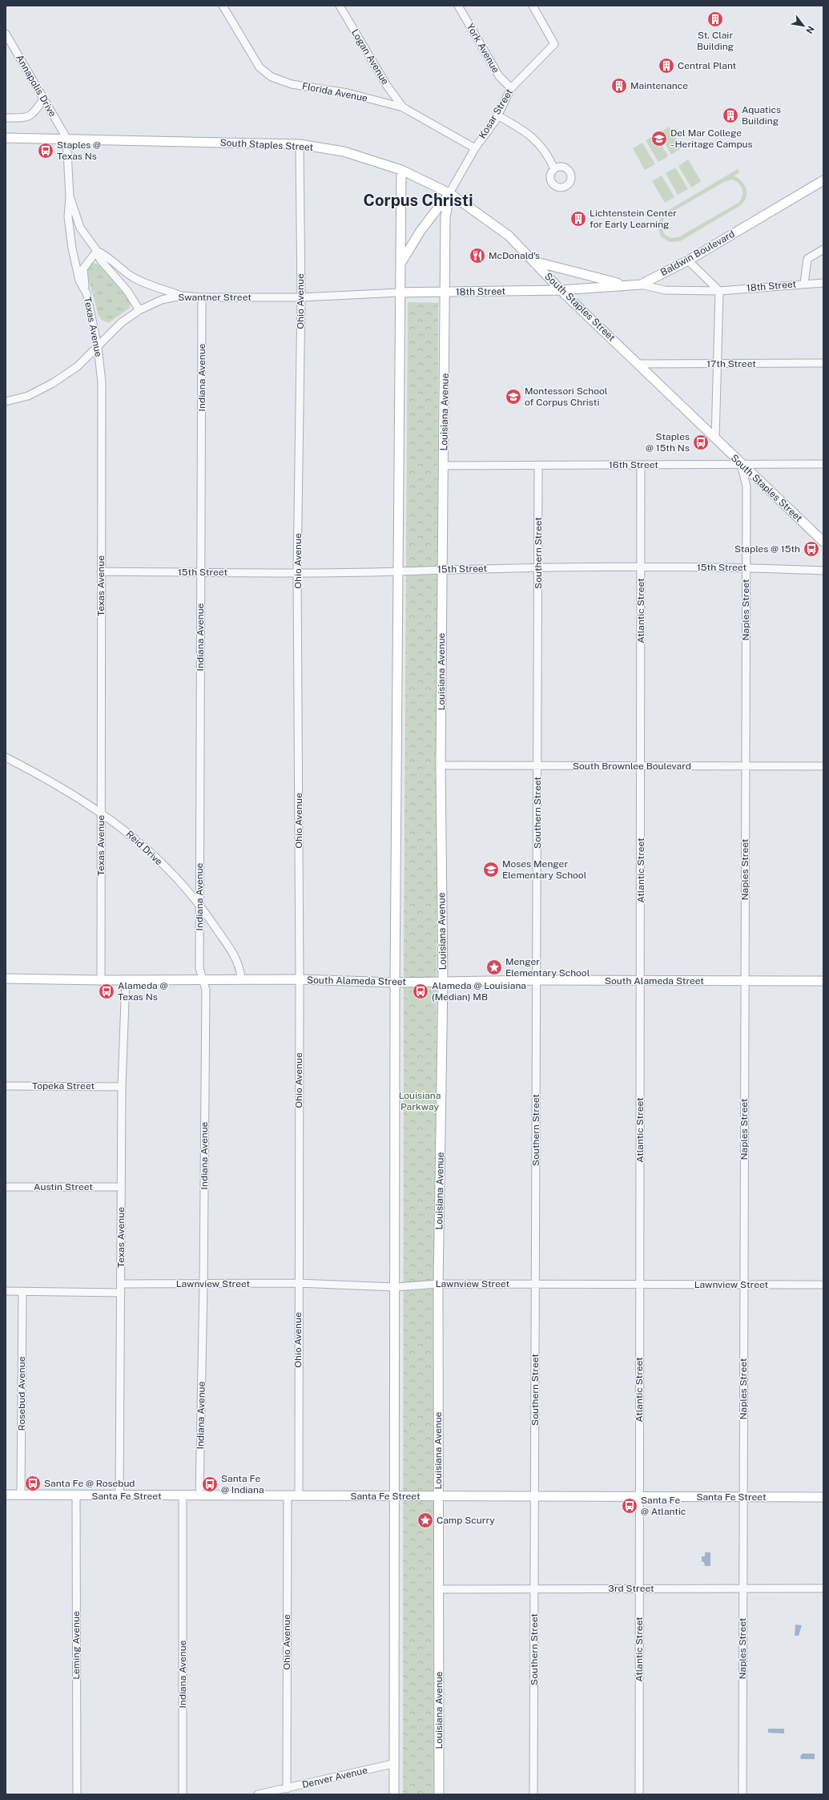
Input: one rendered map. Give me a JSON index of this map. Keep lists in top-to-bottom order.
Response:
{
  "streets": {
    "main road": [
      "South Staples Street",
      "Baldwin Boulevard",
      "18th Street",
      "Louisiana Avenue",
      "South Alameda Street",
      "Santa Fe Street"
    ],
    "street": [
      "York Avenue",
      "Logan Avenue",
      "Annapolis Drive",
      "Florida Avenue",
      "Kosar Street",
      "Swantner Street",
      "Ohio Avenue",
      "Texas Avenue",
      "17th Street",
      "Indiana Avenue",
      "16th Street",
      "Southern Street",
      "15th Street",
      "Naples Street",
      "Atlantic Street",
      "South Brownlee Boulevard",
      "Reid Drive",
      "Topeka Street",
      "Austin Street",
      "Lawnview Street",
      "Rosebud Avenue",
      "3rd Street",
      "Leming Avenue",
      "Denver Avenue"
    ]
  },
  "crossings": [
    ["York Avenue", "Kosar Street"],
    ["Logan Avenue", "Florida Avenue"],
    ["Annapolis Drive", "South Staples Street"],
    ["Annapolis Drive", "Texas Avenue"],
    ["Florida Avenue", "Kosar Street"],
    ["Kosar Street", "South Staples Street"],
    ["Kosar Street", "Louisiana Avenue"],
    ["South Staples Street", "Baldwin Boulevard"],
    ["South Staples Street", "18th Street"],
    ["South Staples Street", "Ohio Avenue"],
    ["South Staples Street", "Texas Avenue"],
    ["South Staples Street", "17th Street"],
    ["South Staples Street", "Louisiana Avenue"],
    ["South Staples Street", "16th Street"],
    ["South Staples Street", "Naples Street"],
    ["Baldwin Boulevard", "18th Street"],
    ["18th Street", "Swantner Street"],
    ["18th Street", "Louisiana Avenue"],
    ["Swantner Street", "Ohio Avenue"],
    ["Swantner Street", "Texas Avenue"],
    ["Swantner Street", "Indiana Avenue"],
    ["Ohio Avenue", "15th Street"],
    ["Ohio Avenue", "South Alameda Street"],
    ["Ohio Avenue", "Lawnview Street"],
    ["Ohio Avenue", "Santa Fe Street"],
    ["Ohio Avenue", "Denver Avenue"],
    ["Texas Avenue", "15th Street"],
    ["Texas Avenue", "Reid Drive"],
    ["Texas Avenue", "South Alameda Street"],
    ["Texas Avenue", "Topeka Street"],
    ["Texas Avenue", "Austin Street"],
    ["Texas Avenue", "Lawnview Street"],
    ["Texas Avenue", "Santa Fe Street"],
    ["Indiana Avenue", "15th Street"],
    ["Indiana Avenue", "Reid Drive"],
    ["Indiana Avenue", "South Alameda Street"],
    ["Indiana Avenue", "Lawnview Street"],
    ["Indiana Avenue", "Santa Fe Street"],
    ["Louisiana Avenue", "16th Street"],
    ["Louisiana Avenue", "15th Street"],
    ["Louisiana Avenue", "South Brownlee Boulevard"],
    ["Louisiana Avenue", "South Alameda Street"],
    ["Louisiana Avenue", "Lawnview Street"],
    ["Louisiana Avenue", "Santa Fe Street"],
    ["Louisiana Avenue", "3rd Street"],
    ["16th Street", "Southern Street"],
    ["16th Street", "Naples Street"],
    ["16th Street", "Atlantic Street"],
    ["Southern Street", "15th Street"],
    ["Southern Street", "South Brownlee Boulevard"],
    ["Southern Street", "South Alameda Street"],
    ["Southern Street", "Lawnview Street"],
    ["Southern Street", "Santa Fe Street"],
    ["Southern Street", "3rd Street"],
    ["15th Street", "Naples Street"],
    ["15th Street", "Atlantic Street"],
    ["Naples Street", "South Brownlee Boulevard"],
    ["Naples Street", "South Alameda Street"],
    ["Naples Street", "Lawnview Street"],
    ["Naples Street", "Santa Fe Street"],
    ["Naples Street", "3rd Street"],
    ["Atlantic Street", "South Brownlee Boulevard"],
    ["Atlantic Street", "South Alameda Street"],
    ["Atlantic Street", "Lawnview Street"],
    ["Atlantic Street", "Santa Fe Street"],
    ["Atlantic Street", "3rd Street"],
    ["Reid Drive", "South Alameda Street"],
    ["Rosebud Avenue", "Santa Fe Street"],
    ["Santa Fe Street", "Leming Avenue"]
  ],
  "districts": ["Corpus Christi"],
  "parks": ["Louisiana Parkway"],
  "places": {
    "building": [
      "St. Clair Building",
      "Central Plant",
      "Maintenance",
      "Aquatics Building",
      "Lichtenstein Center for Early Learning"
    ],
    "school or university": ["Del Mar College - Heritage Campus", "Montessori School of Corpus Christi", "Moses Menger Elementary School"],
    "bus stop": [
      "Staples @ Texas Ns",
      "Staples @ 15th Ns",
      "Staples @ 15th",
      "Alameda @ Texas Ns",
      "Alameda @ Louisiana (Median) MB",
      "Santa Fe @ Rosebud",
      "Santa Fe @ Indiana",
      "Santa Fe @ Atlantic"
    ],
    "restaurant": ["McDonald's"],
    "place": ["Menger Elementary School", "Camp Scurry"]
  },
  "north": "bottom right"
}
